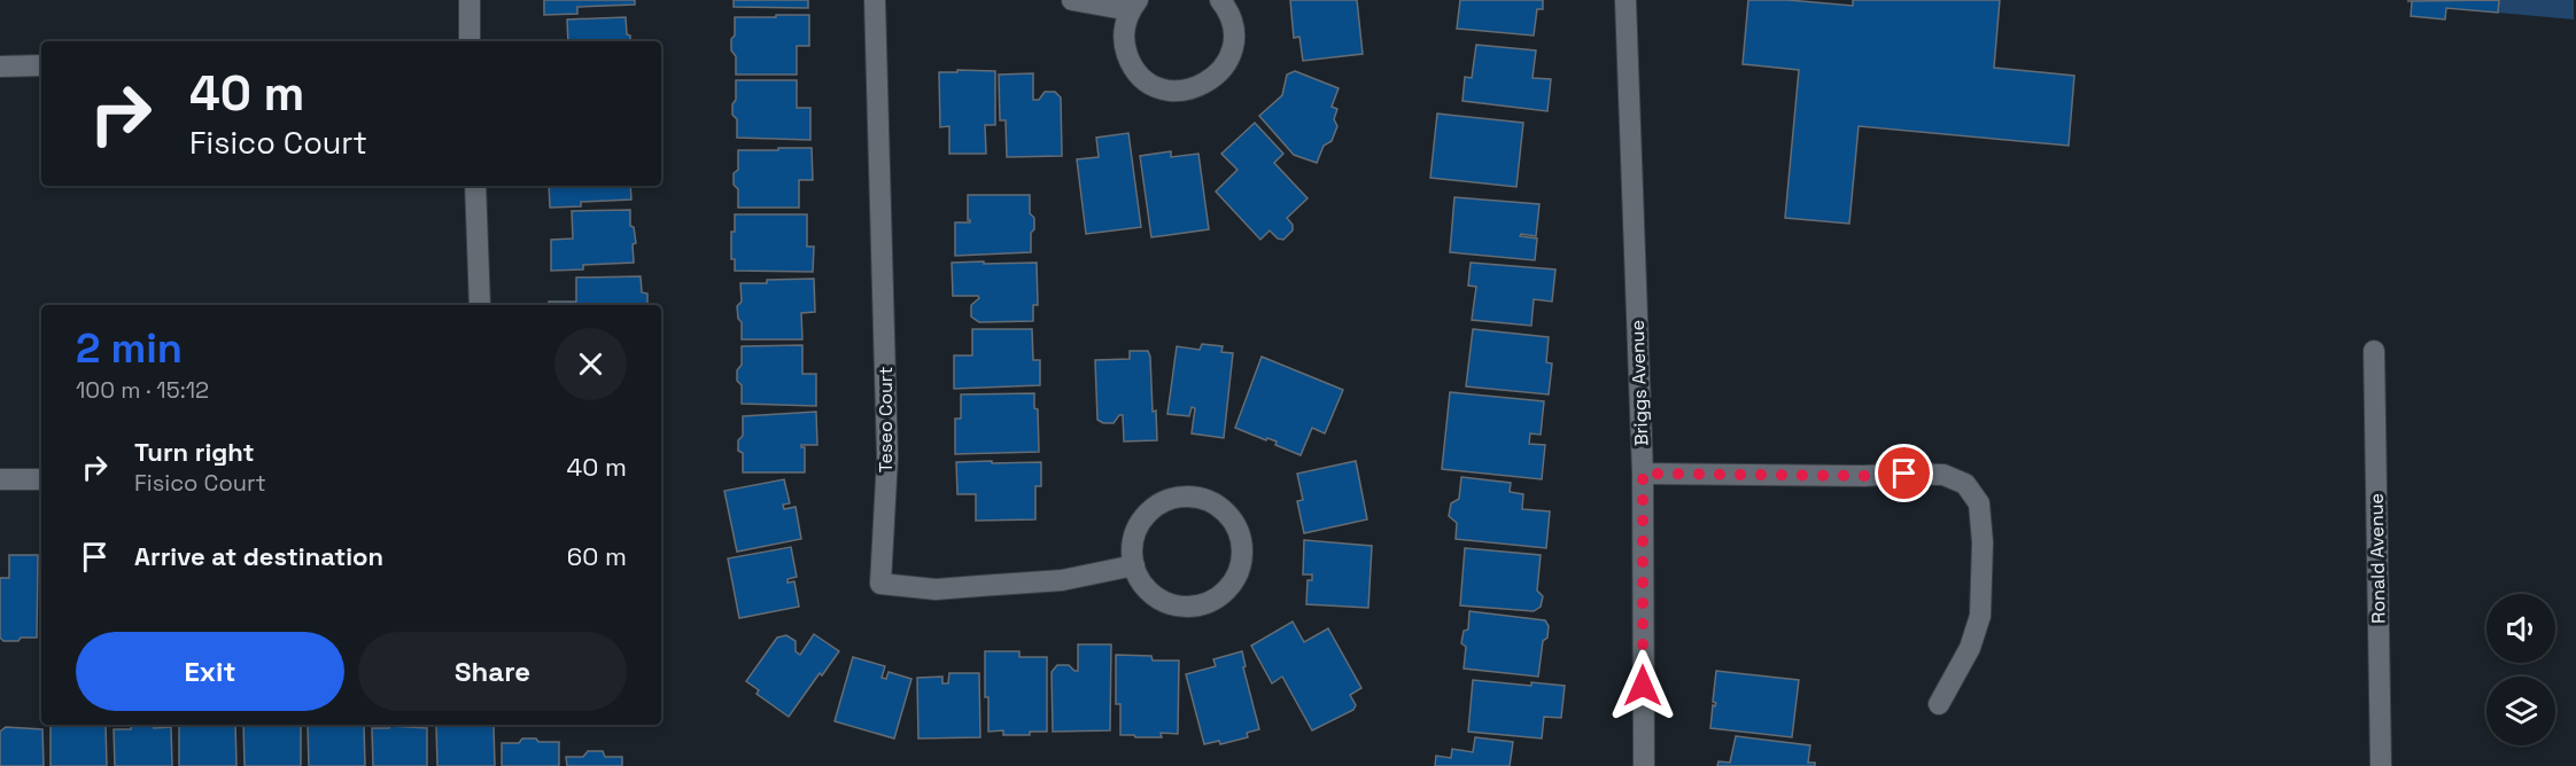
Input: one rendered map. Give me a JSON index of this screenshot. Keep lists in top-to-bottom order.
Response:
{
  "streets": {
    "street": ["Briggs Avenue", "Teseo Court", "Ronald Avenue"]
  },
  "page": {
    "turn": ["40 m", "Fisico Court"],
    "heading": ["2 min", "100 m · 15:12"],
    "list": [
      {
        "name": "Turn right",
        "note": "Fisico Court",
        "value": "40 m"
      },
      {
        "name": "Arrive at destination",
        "value": "60 m"
      }
    ],
    "buttons": ["Exit", "Share"]
  }
}
